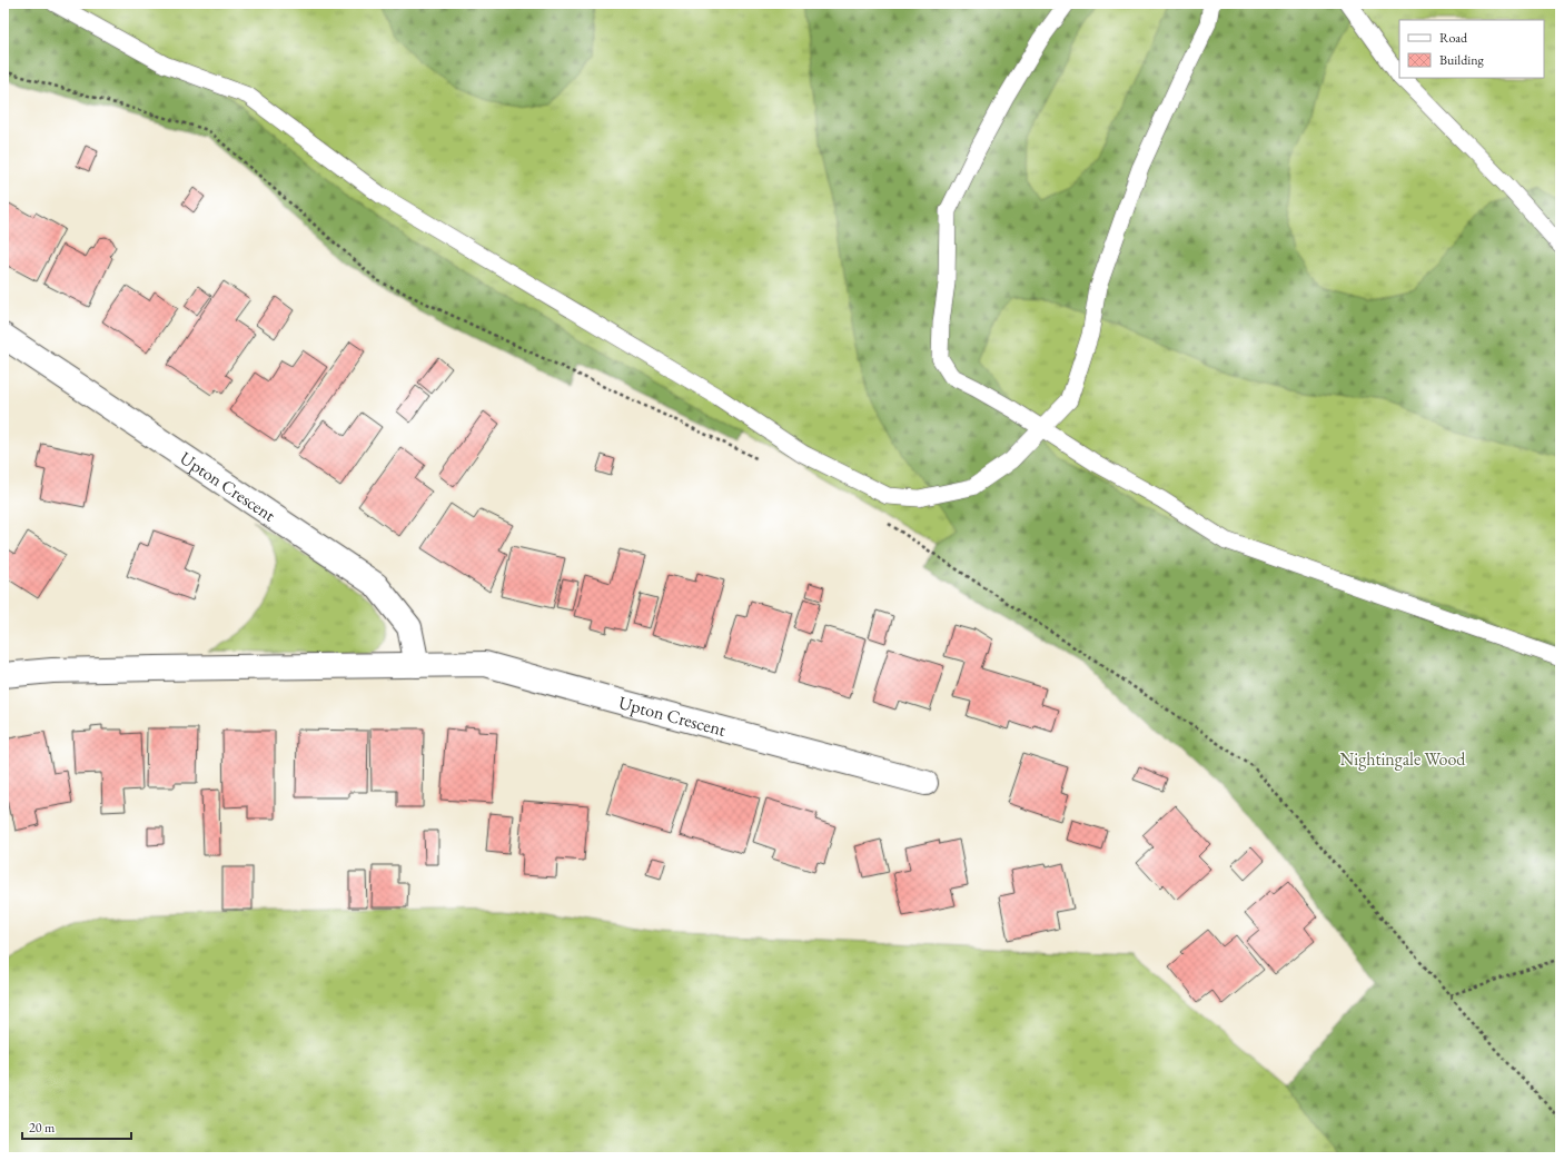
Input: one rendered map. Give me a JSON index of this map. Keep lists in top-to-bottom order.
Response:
{
  "streets": {
    "street": ["Upton Crescent"]
  },
  "parks": ["Nightingale Wood"],
  "legend": ["Road", "Building"],
  "scale_bar": "20 m"
}
